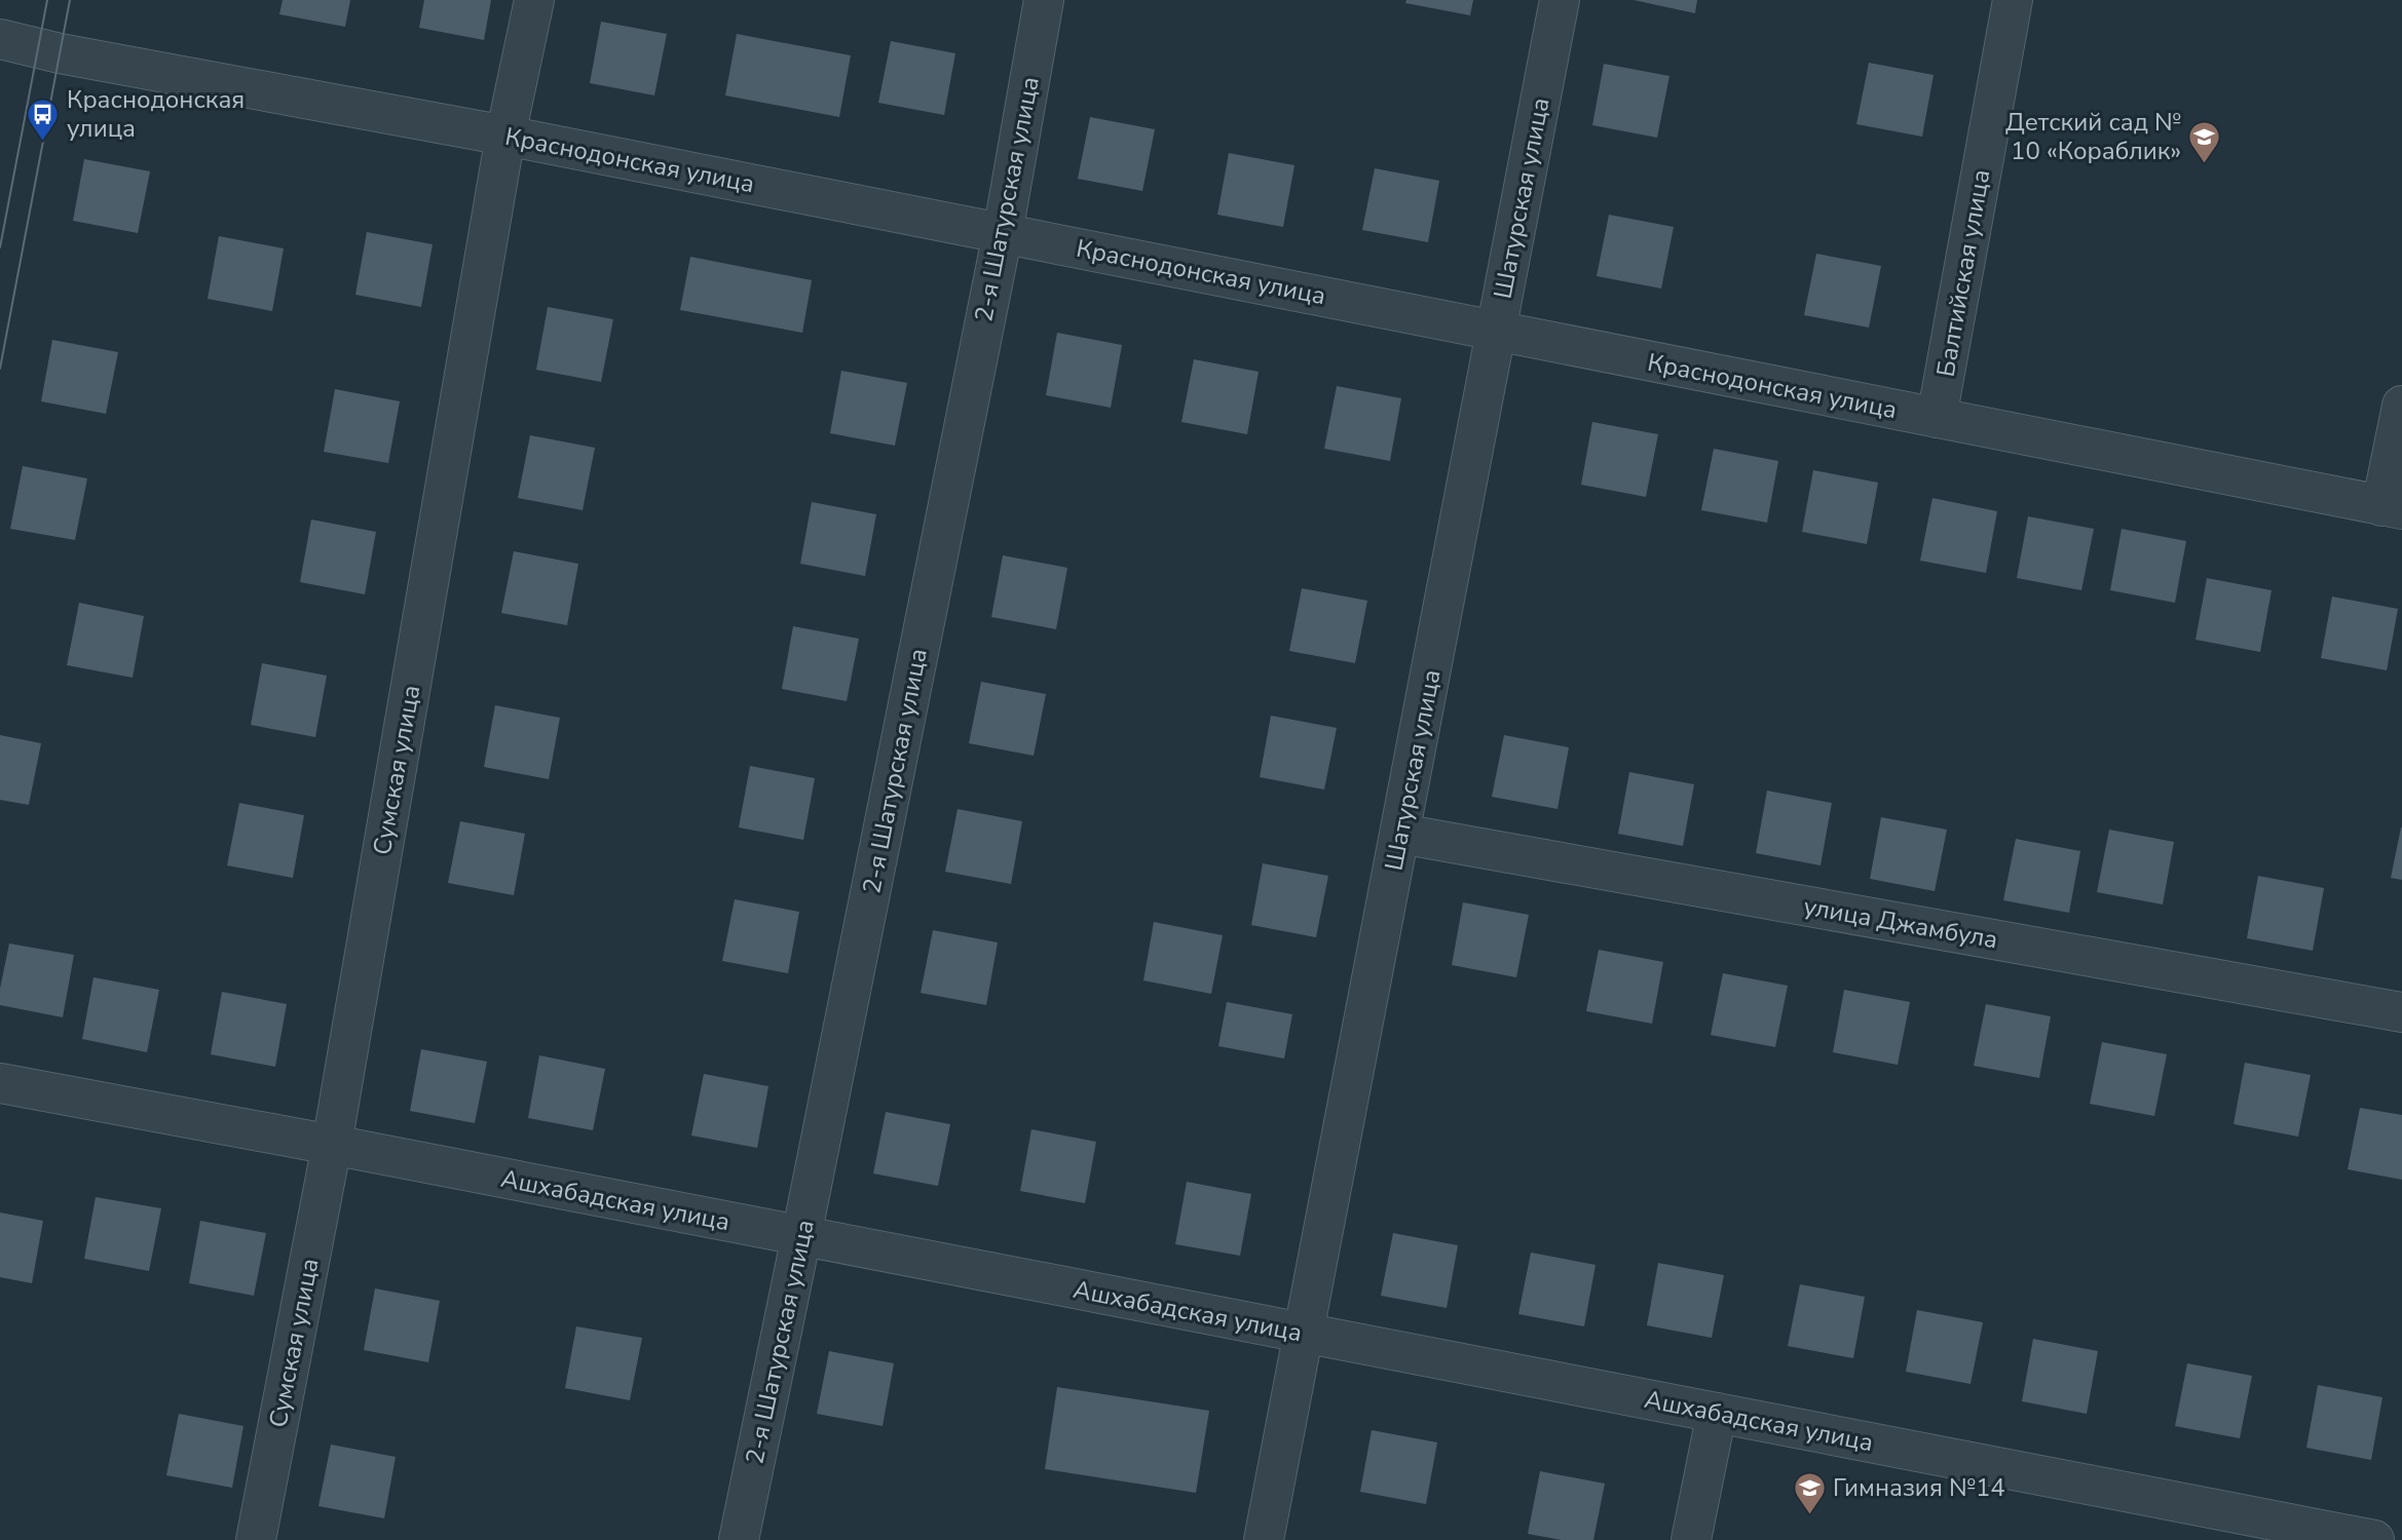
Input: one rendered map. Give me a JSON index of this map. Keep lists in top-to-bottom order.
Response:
{
  "streets": {
    "street": [
      "Краснодонская улица",
      "Шатурская улица",
      "2-я Шатурская улица",
      "Балтийская улица",
      "Сумская улица",
      "улица Джамбула",
      "Ашхабадская улица"
    ]
  },
  "crossings": [
    ["Краснодонская улица", "Шатурская улица"],
    ["Краснодонская улица", "2-я Шатурская улица"],
    ["Краснодонская улица", "Балтийская улица"],
    ["Краснодонская улица", "Сумская улица"],
    ["Шатурская улица", "улица Джамбула"],
    ["Шатурская улица", "Ашхабадская улица"],
    ["2-я Шатурская улица", "Ашхабадская улица"],
    ["Сумская улица", "Ашхабадская улица"]
  ],
  "places": {
    "bus stop": ["Краснодонская улица"],
    "school or university": ["Детский сад № 10 «Кораблик»", "Гимназия №14"]
  }
}
